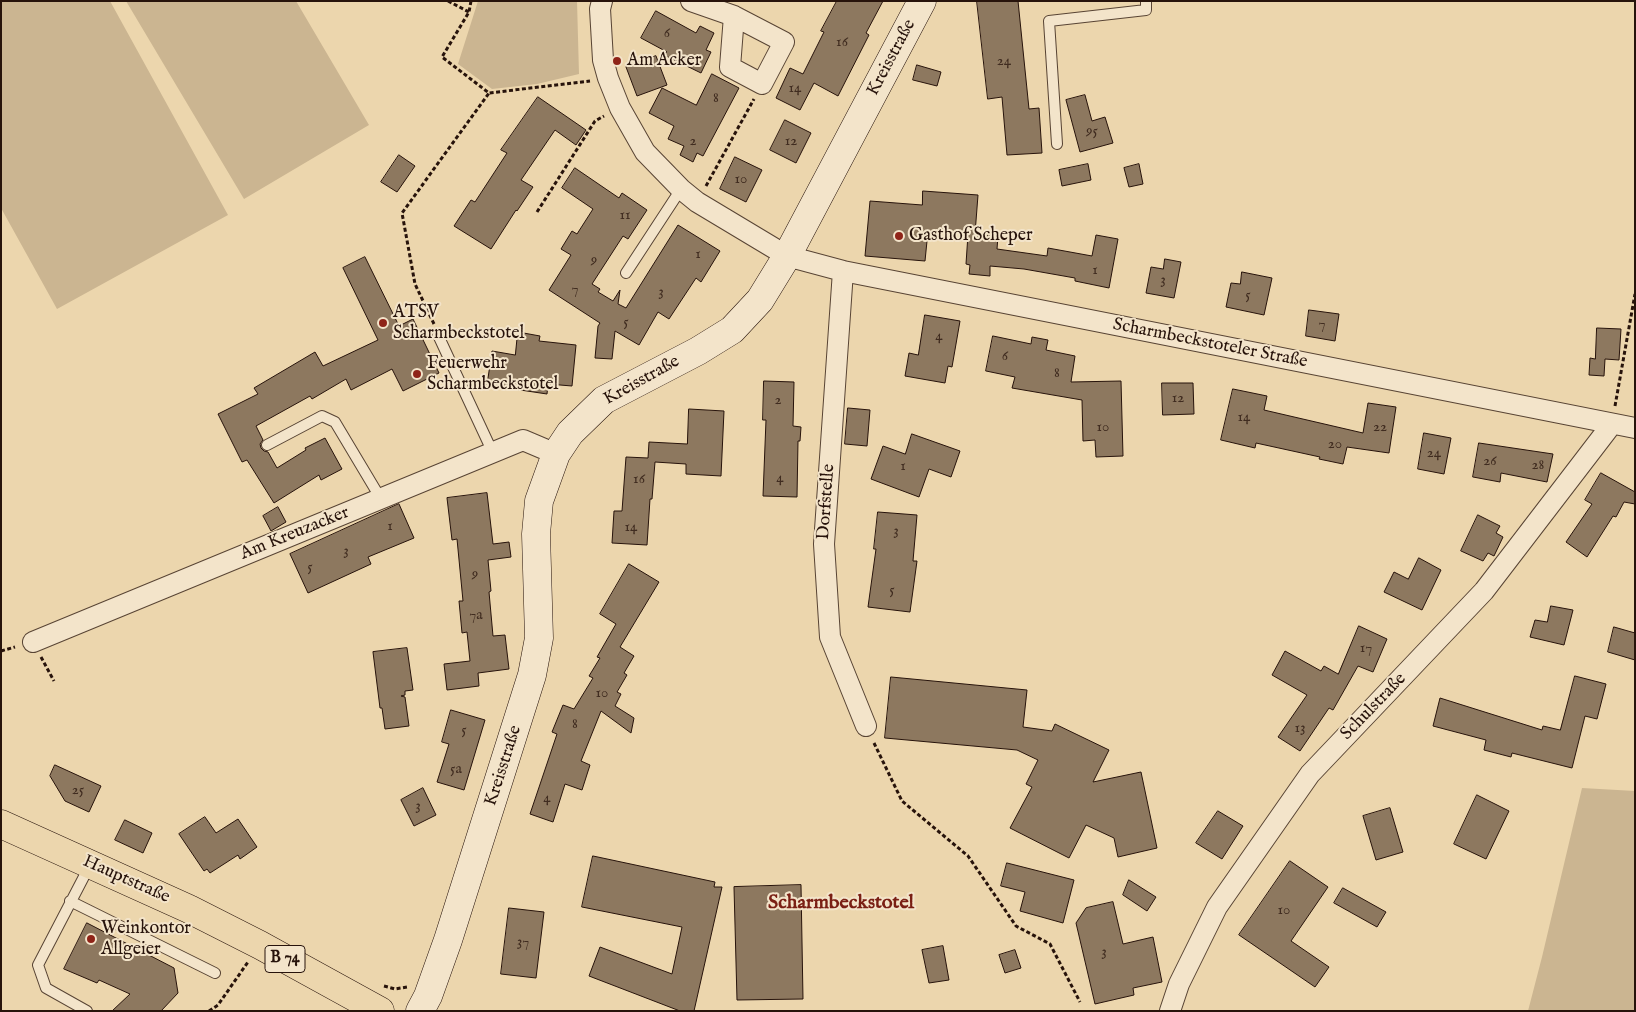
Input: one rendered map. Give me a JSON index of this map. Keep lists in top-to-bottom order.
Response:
{
  "streets": {
    "main road": ["Hauptstraße", "B 74"],
    "street": [
      "Kreisstraße",
      "Scharmbeckstoteler Straße",
      "Dorfstelle",
      "Am Kreuzacker",
      "Schulstraße"
    ]
  },
  "crossings": [
    ["Kreisstraße", "Scharmbeckstoteler Straße"],
    ["Kreisstraße", "Am Kreuzacker"],
    ["Scharmbeckstoteler Straße", "Dorfstelle"],
    ["Scharmbeckstoteler Straße", "Schulstraße"]
  ],
  "districts": ["Scharmbeckstotel"],
  "places": [
    "Am Acker",
    "Gasthof Scheper",
    "ATSV Scharmbeckstotel",
    "Feuerwehr Scharmbeckstotel",
    "Weinkontor Allgeier"
  ],
  "house_numbers": [
    "6",
    "16",
    "24",
    "14",
    "8",
    "95",
    "2",
    "12",
    "10",
    "11",
    "1",
    "9",
    "1",
    "3",
    "7",
    "3",
    "5",
    "5",
    "7",
    "4",
    "6",
    "8",
    "12",
    "2",
    "14",
    "10",
    "22",
    "20",
    "24",
    "26",
    "28",
    "1",
    "4",
    "16",
    "1",
    "14",
    "3",
    "3",
    "5",
    "9",
    "5",
    "7a",
    "17",
    "10",
    "8",
    "13",
    "5",
    "5a",
    "25",
    "4",
    "3",
    "10",
    "37",
    "3"
  ]
}
